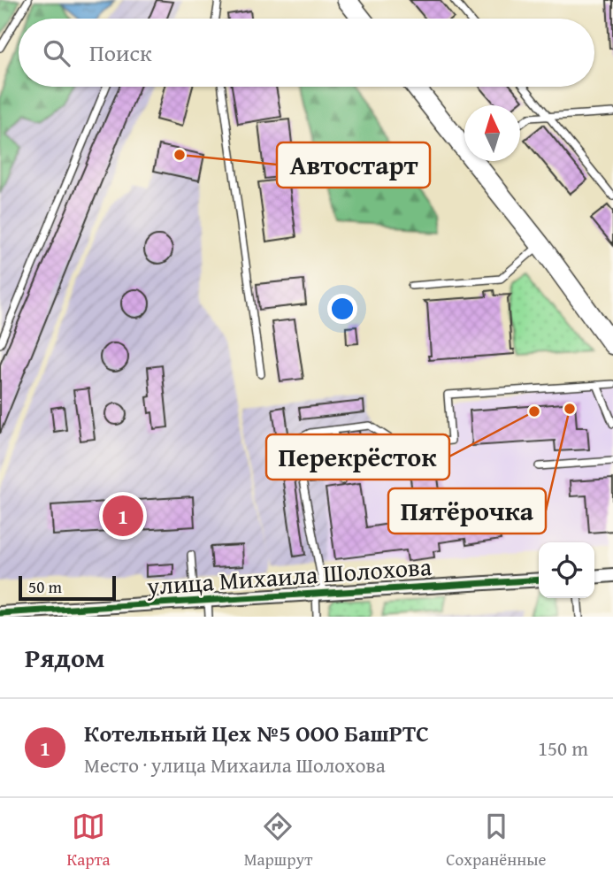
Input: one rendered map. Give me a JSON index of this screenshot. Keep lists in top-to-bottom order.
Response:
{
  "streets": {
    "street": ["улица Михаила Шолохова"]
  },
  "places": ["Автостарт", "Пятёрочка", "Перекрёсток"],
  "scale_bar": "50 m",
  "north": "top",
  "page": {
    "search": "Поиск",
    "pins": "1",
    "scale": "50 m",
    "heading": "Рядом",
    "list": [
      {
        "mark": "1",
        "name": "Котельный Цех №5 ООО БашРТС",
        "note": "Место · улица Михаила Шолохова",
        "value": "150 m"
      }
    ],
    "nav": ["Карта", "Маршрут", "Сохранённые"]
  }
}
